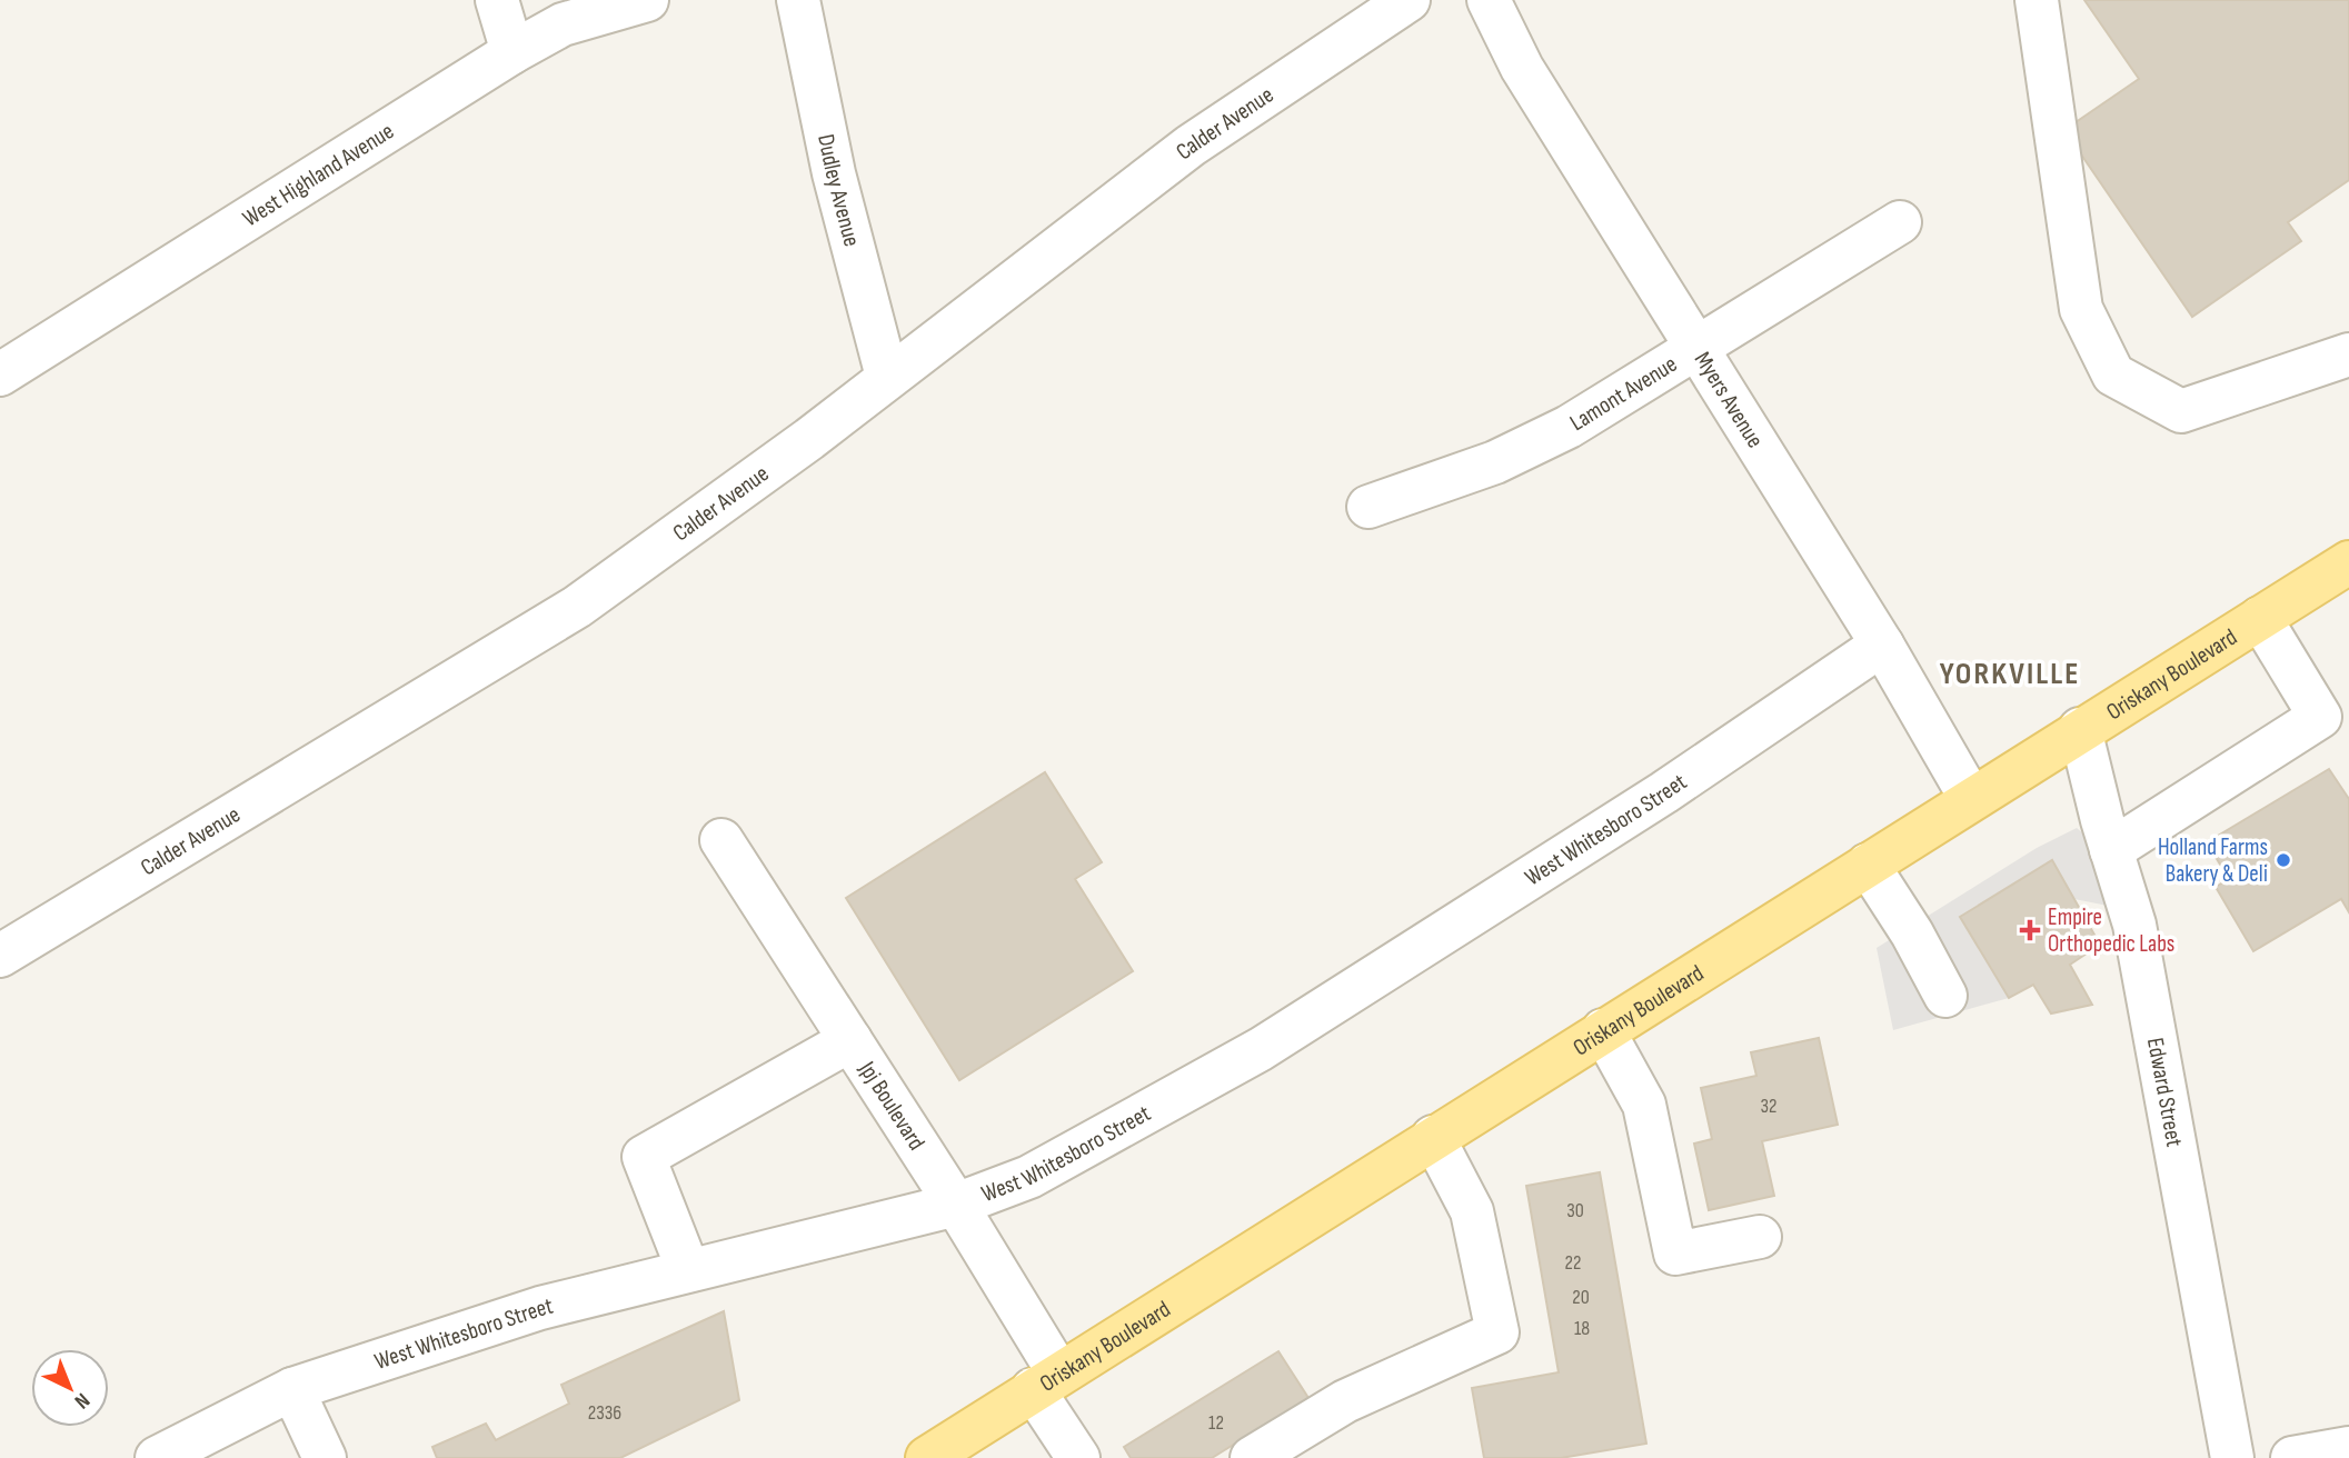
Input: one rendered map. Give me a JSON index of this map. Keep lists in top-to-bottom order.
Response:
{
  "streets": {
    "main road": ["Oriskany Boulevard"],
    "street": [
      "Calder Avenue",
      "West Highland Avenue",
      "Dudley Avenue",
      "Lamont Avenue",
      "Myers Avenue",
      "West Whitesboro Street",
      "Edward Street",
      "Jpj Boulevard"
    ]
  },
  "crossings": [
    ["Calder Avenue", "Dudley Avenue"],
    ["Lamont Avenue", "Myers Avenue"],
    ["Myers Avenue", "Oriskany Boulevard"],
    ["Myers Avenue", "West Whitesboro Street"],
    ["Oriskany Boulevard", "Edward Street"],
    ["Oriskany Boulevard", "Jpj Boulevard"],
    ["West Whitesboro Street", "Jpj Boulevard"]
  ],
  "districts": ["YORKVILLE"],
  "places": {
    "other": ["Holland Farms Bakery & Deli"],
    "health": ["Empire Orthopedic Labs"]
  },
  "house_numbers": [
    "32",
    "30",
    "22",
    "20",
    "18",
    "2336",
    "12"
  ],
  "north": "bottom right"
}
